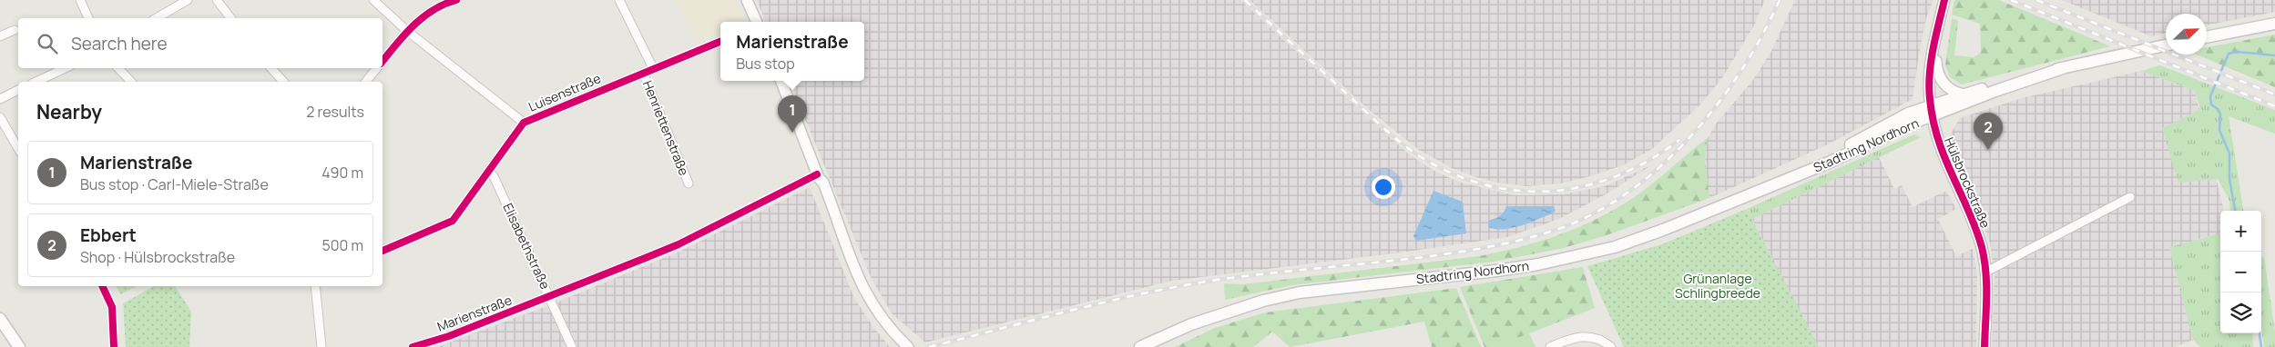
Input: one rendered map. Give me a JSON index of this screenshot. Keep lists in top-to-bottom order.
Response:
{
  "streets": {
    "main road": ["Stadtring Nordhorn"],
    "street": [
      "Luisenstraße",
      "Henriettenstraße",
      "Hülsbrockstraße",
      "Elisabethstraße",
      "Marienstraße"
    ]
  },
  "crossings": [
    ["Luisenstraße", "Henriettenstraße"],
    ["Luisenstraße", "Elisabethstraße"],
    ["Stadtring Nordhorn", "Hülsbrockstraße"],
    ["Elisabethstraße", "Marienstraße"]
  ],
  "parks": ["Grünanlage Schlingbreede"],
  "north": "top right",
  "page": {
    "search": "Search here",
    "popup": ["Marienstraße", "Bus stop"],
    "heading": ["Nearby", "2 results"],
    "pins": ["1", "2"],
    "list": [
      {
        "mark": "1",
        "name": "Marienstraße",
        "note": "Bus stop · Carl-Miele-Straße",
        "value": "490 m"
      },
      {
        "mark": "2",
        "name": "Ebbert",
        "note": "Shop · Hülsbrockstraße",
        "value": "500 m"
      }
    ],
    "map_buttons": ["+", "−"]
  }
}
